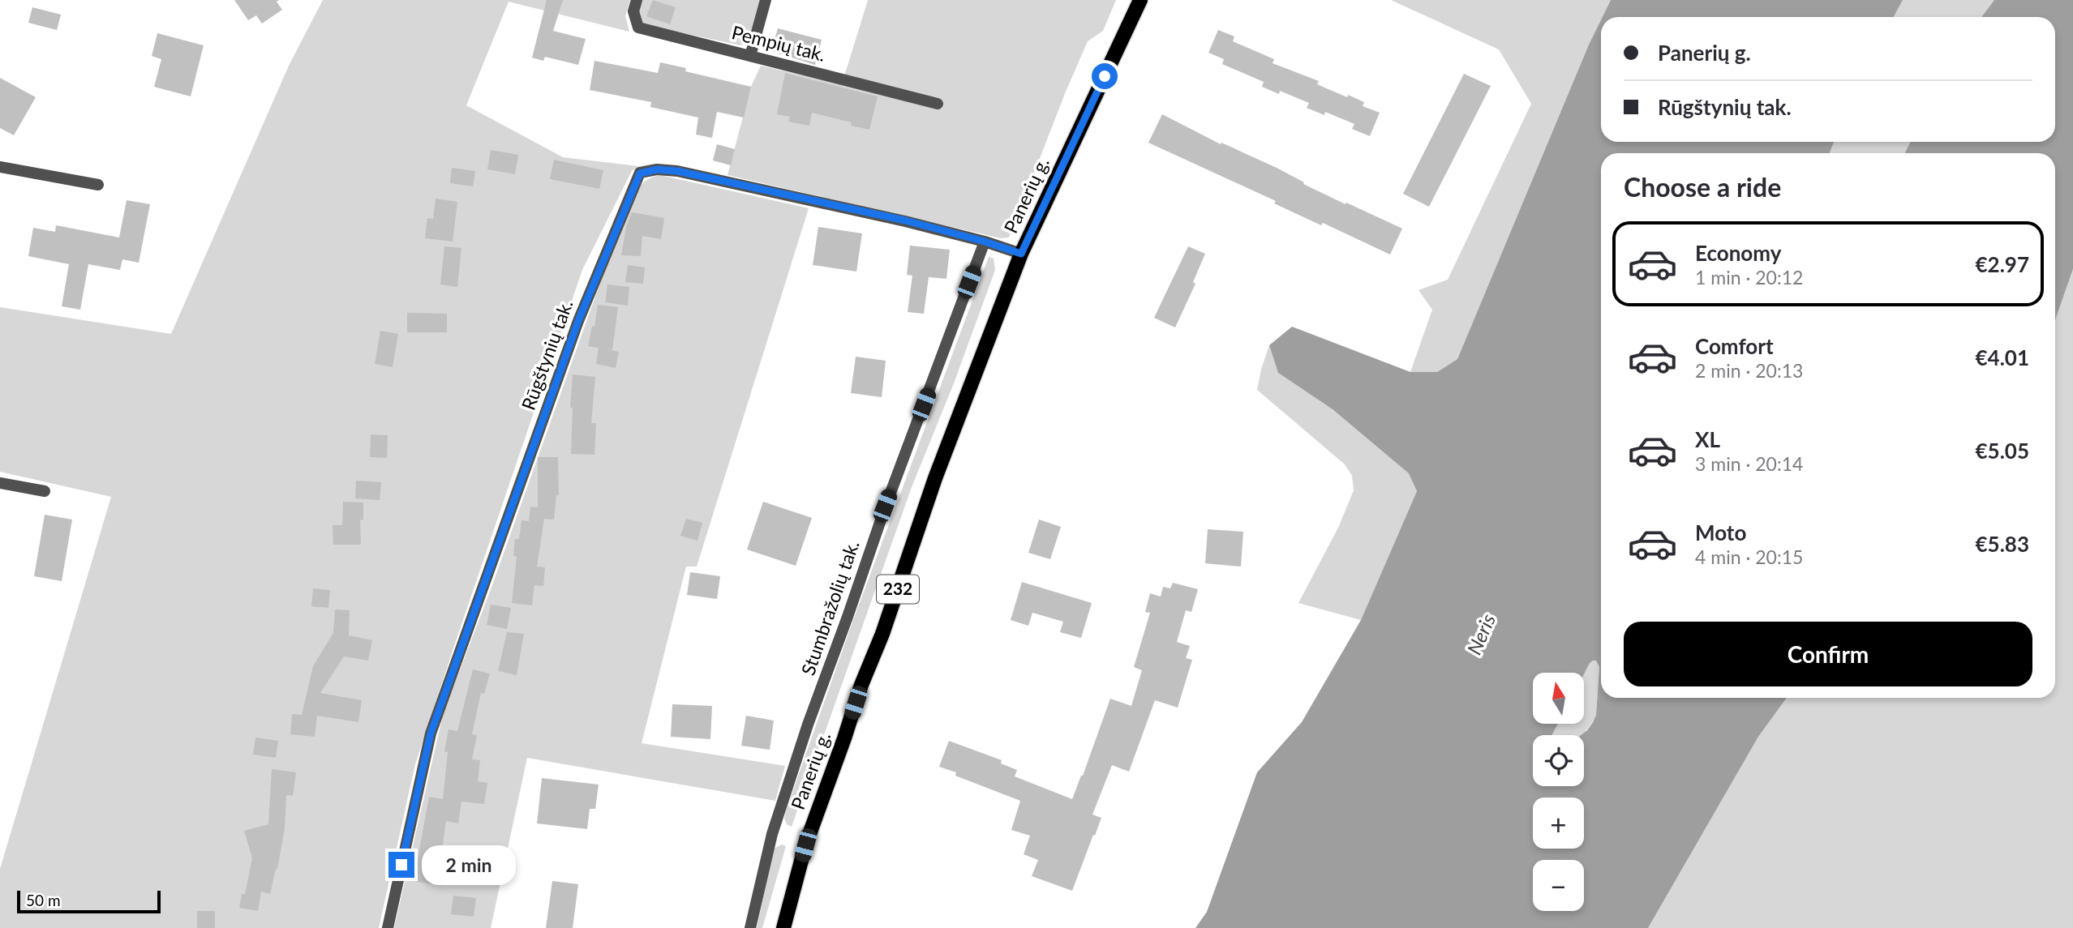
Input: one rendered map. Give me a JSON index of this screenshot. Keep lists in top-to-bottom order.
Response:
{
  "streets": {
    "main road": ["Panerių g.", "232"],
    "street": ["Pempių tak.", "Rūgštynių tak.", "Stumbražolių tak."]
  },
  "crossings": [
    ["Panerių g.", "Rūgštynių tak."],
    ["Rūgštynių tak.", "Stumbražolių tak."]
  ],
  "water": ["Neris"],
  "scale_bar": "50 m",
  "north": "top",
  "page": {
    "banner": ["Panerių g.", "Rūgštynių tak."],
    "heading": "Choose a ride",
    "list": [
      {
        "name": "Economy",
        "note": "1 min · 20:12",
        "value": "€2.97"
      },
      {
        "name": "Comfort",
        "note": "2 min · 20:13",
        "value": "€4.01"
      },
      {
        "name": "XL",
        "note": "3 min · 20:14",
        "value": "€5.05"
      },
      {
        "name": "Moto",
        "note": "4 min · 20:15",
        "value": "€5.83"
      }
    ],
    "buttons": "Confirm",
    "map_buttons": ["+", "−"],
    "bubble": "2 min",
    "scale": "50 m"
  }
}
